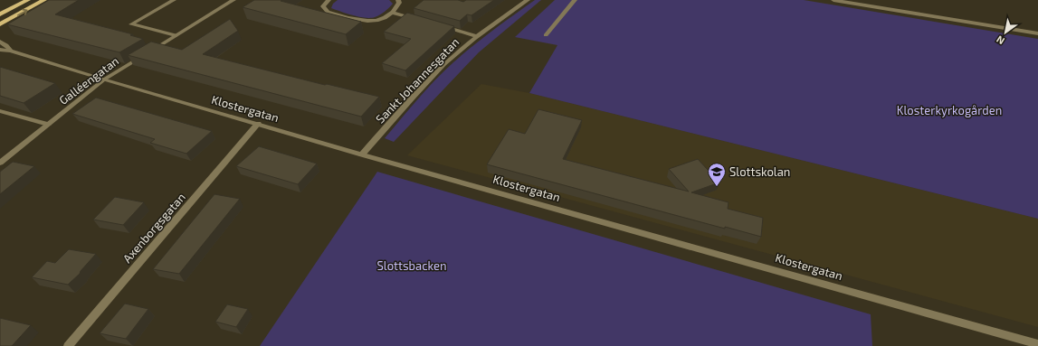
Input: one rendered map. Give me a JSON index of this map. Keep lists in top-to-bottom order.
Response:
{
  "streets": {
    "street": [
      "Galléengatan",
      "Sankt Johannesgatan",
      "Klostergatan",
      "Axenborgsgatan"
    ]
  },
  "crossings": [
    ["Galléengatan", "Klostergatan"],
    ["Sankt Johannesgatan", "Klostergatan"],
    ["Klostergatan", "Axenborgsgatan"]
  ],
  "parks": ["Klosterkyrkogården", "Slottsbacken"],
  "places": {
    "school or university": ["Slottskolan"]
  },
  "north": "bottom left"
}
